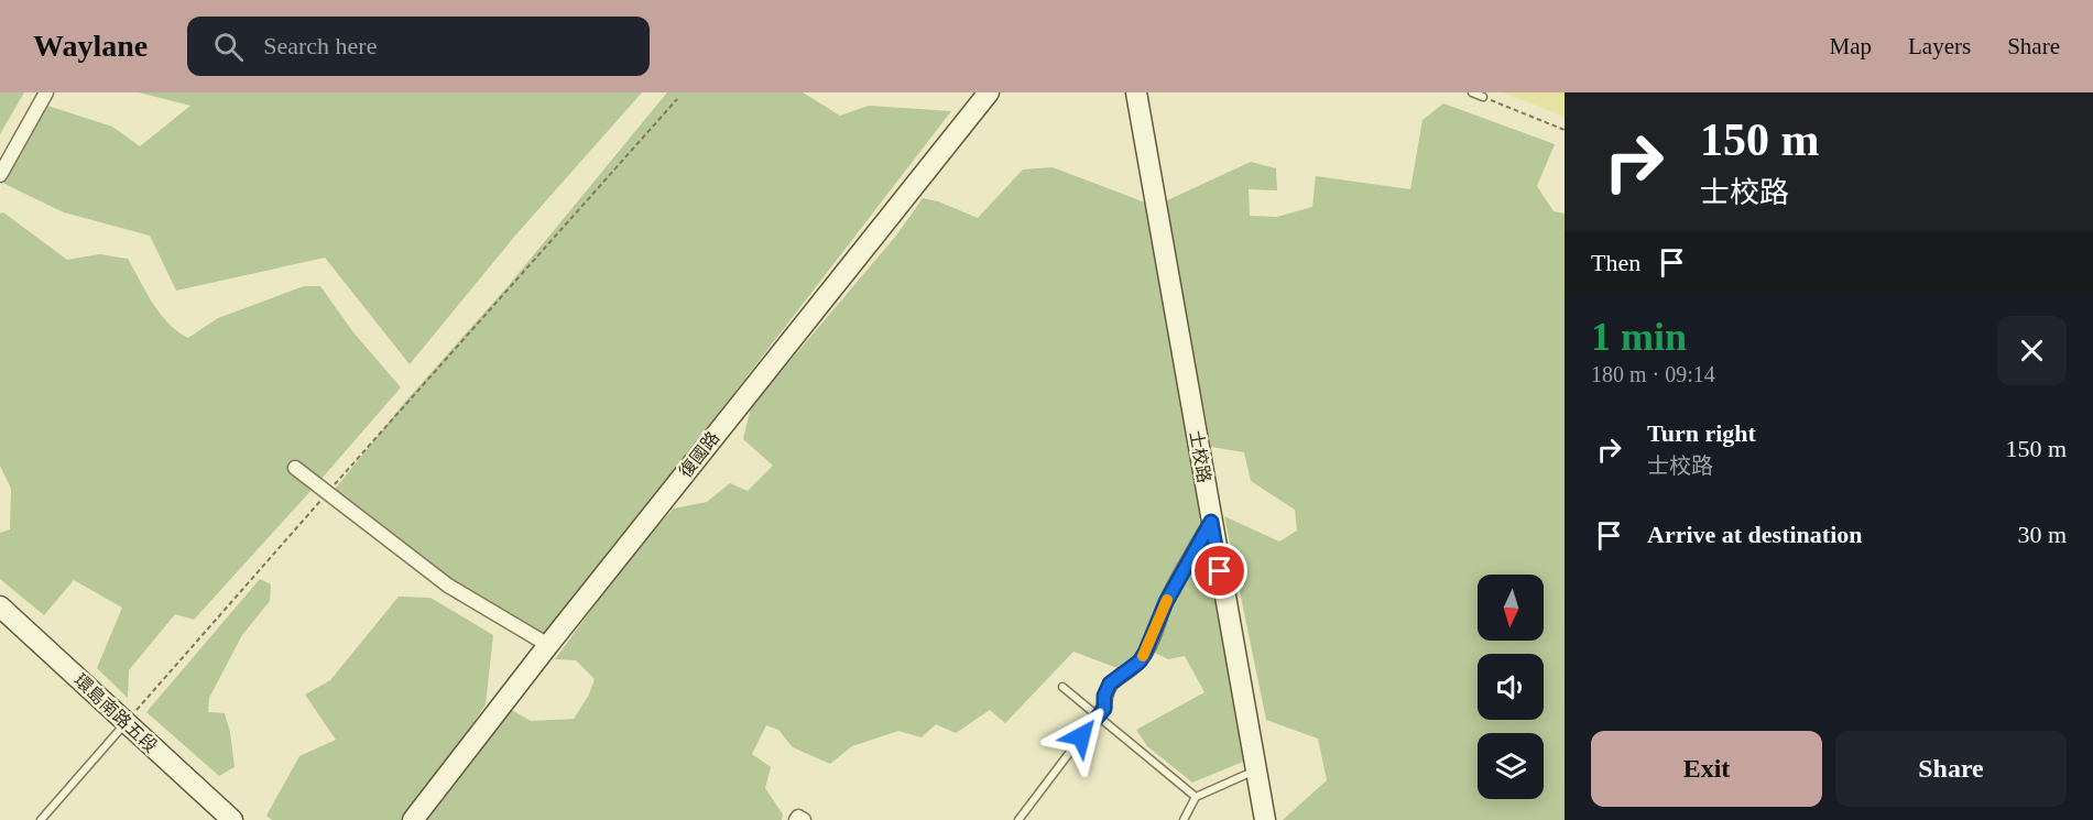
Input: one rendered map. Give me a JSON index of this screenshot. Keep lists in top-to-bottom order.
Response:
{
  "streets": {
    "street": ["復國路", "士校路", "環島南路五段"]
  },
  "north": "bottom",
  "page": {
    "header": "Waylane",
    "search": "Search here",
    "nav": ["Map", "Layers", "Share"],
    "turn": ["150 m", "士校路"],
    "then": "Then",
    "heading": ["1 min", "180 m · 09:14"],
    "list": [
      {
        "name": "Turn right",
        "note": "士校路",
        "value": "150 m"
      },
      {
        "name": "Arrive at destination",
        "value": "30 m"
      }
    ],
    "buttons": ["Exit", "Share"]
  }
}
